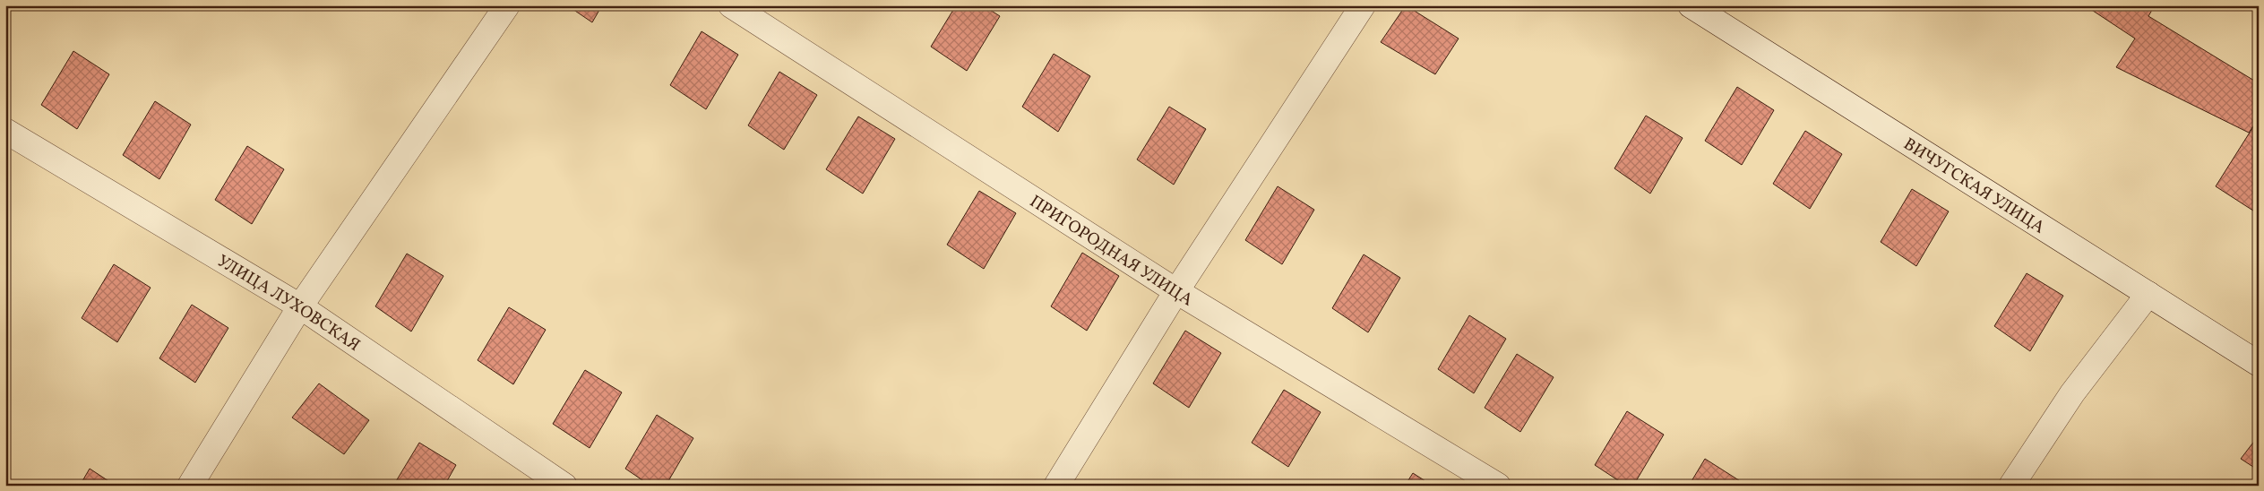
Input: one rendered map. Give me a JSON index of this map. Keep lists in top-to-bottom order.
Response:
{
  "streets": {
    "street": ["ВИЧУГСКАЯ УЛИЦА", "ПРИГОРОДНАЯ УЛИЦА", "УЛИЦА ЛУХОВСКАЯ"]
  }
}
